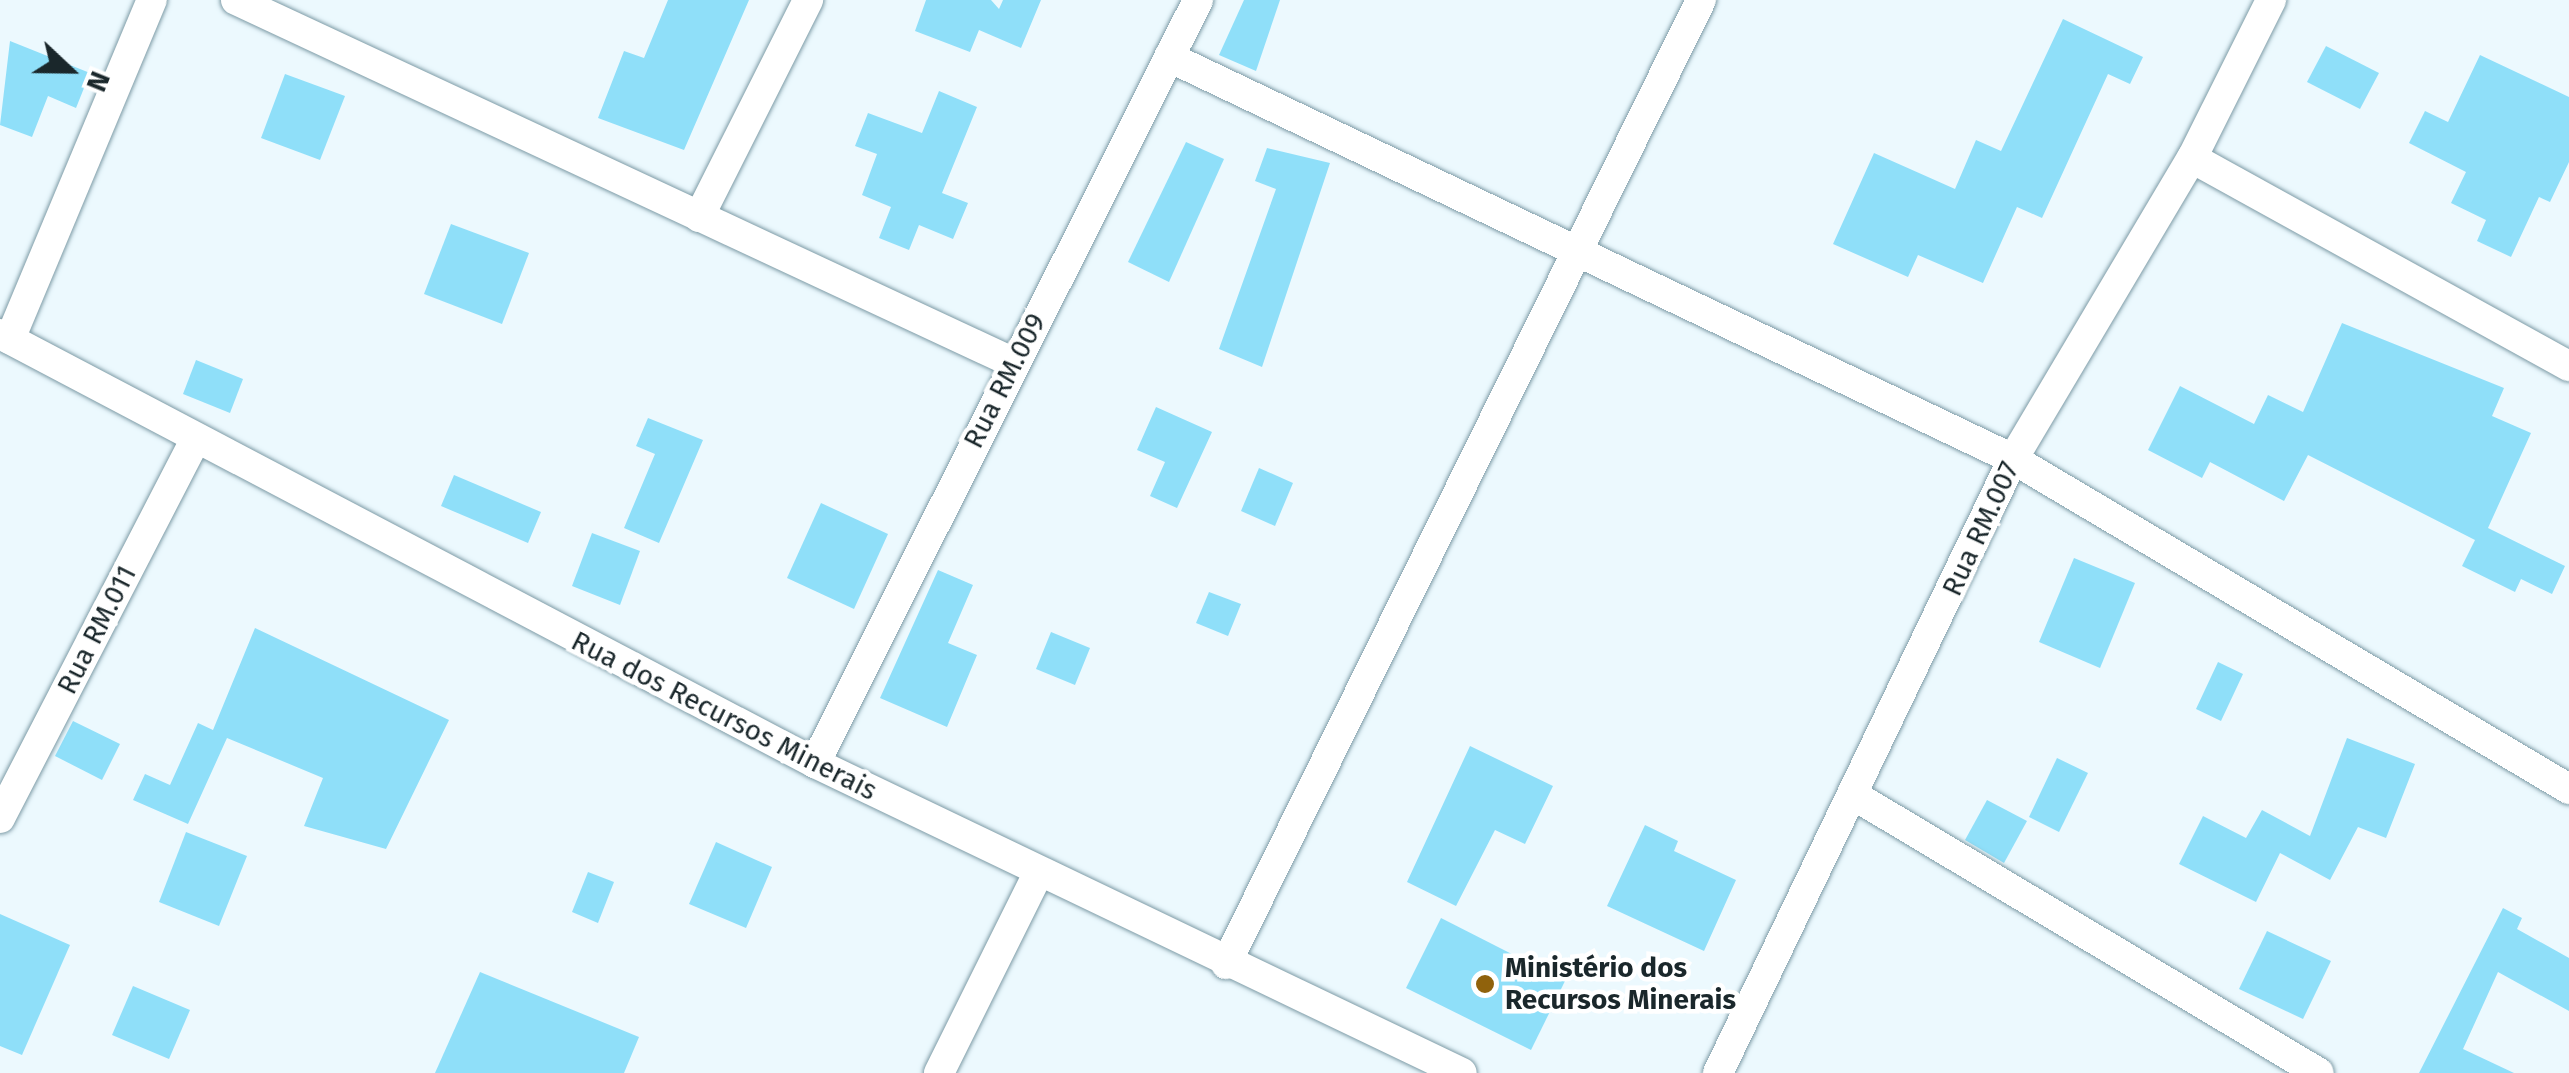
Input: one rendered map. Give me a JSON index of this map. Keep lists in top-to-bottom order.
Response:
{
  "streets": {
    "street": [
      "Rua RM.009",
      "Rua RM.007",
      "Rua RM.011",
      "Rua dos Recursos Minerais"
    ]
  },
  "crossings": [
    ["Rua RM.009", "Rua dos Recursos Minerais"],
    ["Rua RM.011", "Rua dos Recursos Minerais"]
  ],
  "places": ["Ministério dos Recursos Minerais"],
  "north": "right"
}
